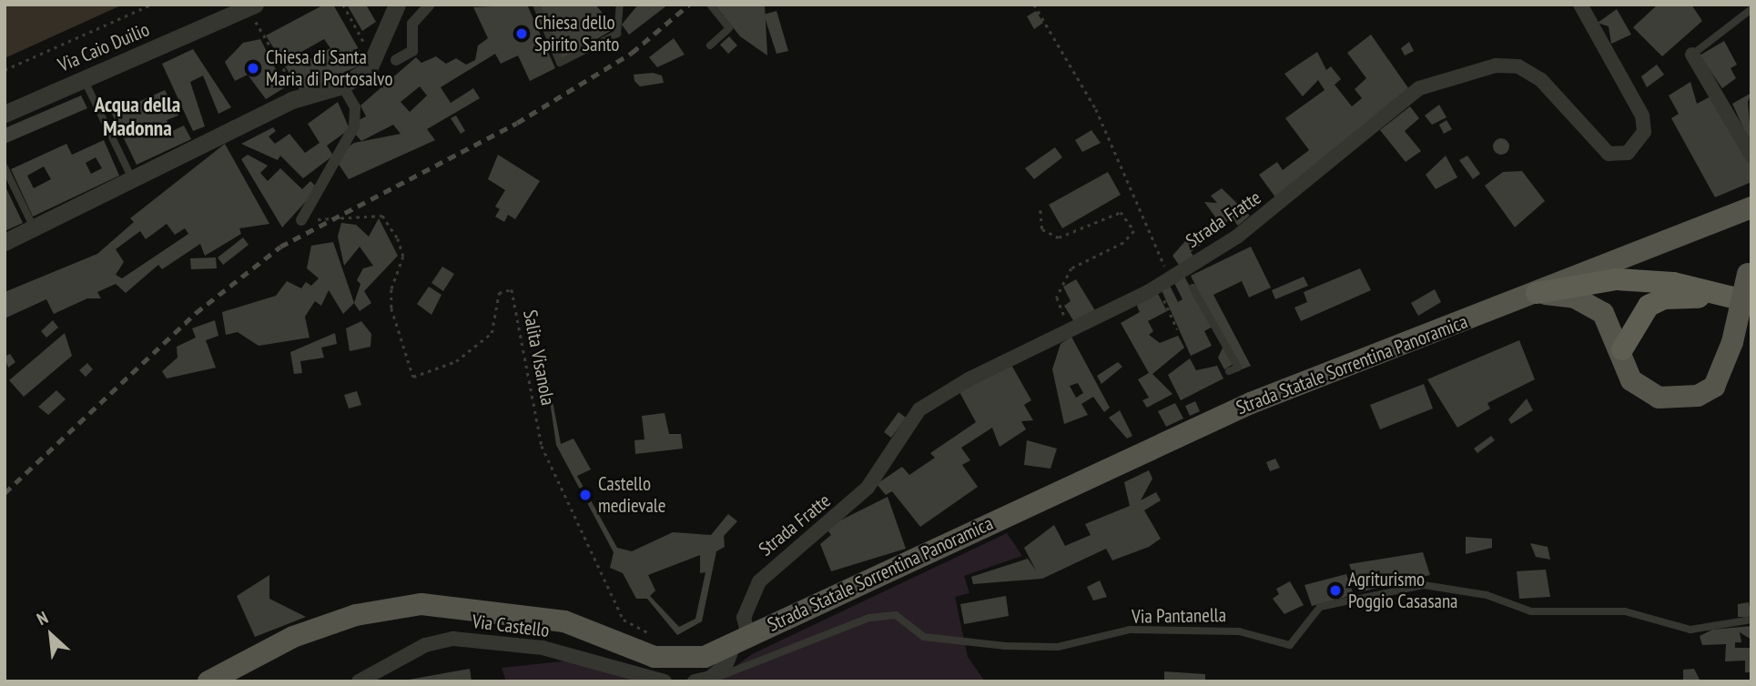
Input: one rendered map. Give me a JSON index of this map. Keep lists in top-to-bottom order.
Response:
{
  "streets": {
    "main road": ["Strada Statale Sorrentina Panoramica"],
    "street": ["Via Caio Duilio", "Strada Fratte", "Via Castello"],
    "lane": ["Via Pantanella"],
    "path": ["Salita Visanola"]
  },
  "crossings": [
    ["Strada Fratte", "Strada Statale Sorrentina Panoramica"]
  ],
  "districts": ["Acqua della Madonna"],
  "places": [
    "Chiesa dello Spirito Santo",
    "Chiesa di Santa Maria di Portosalvo",
    "Castello medievale",
    "Agriturismo Poggio Casasana"
  ],
  "north": "top left"
}
